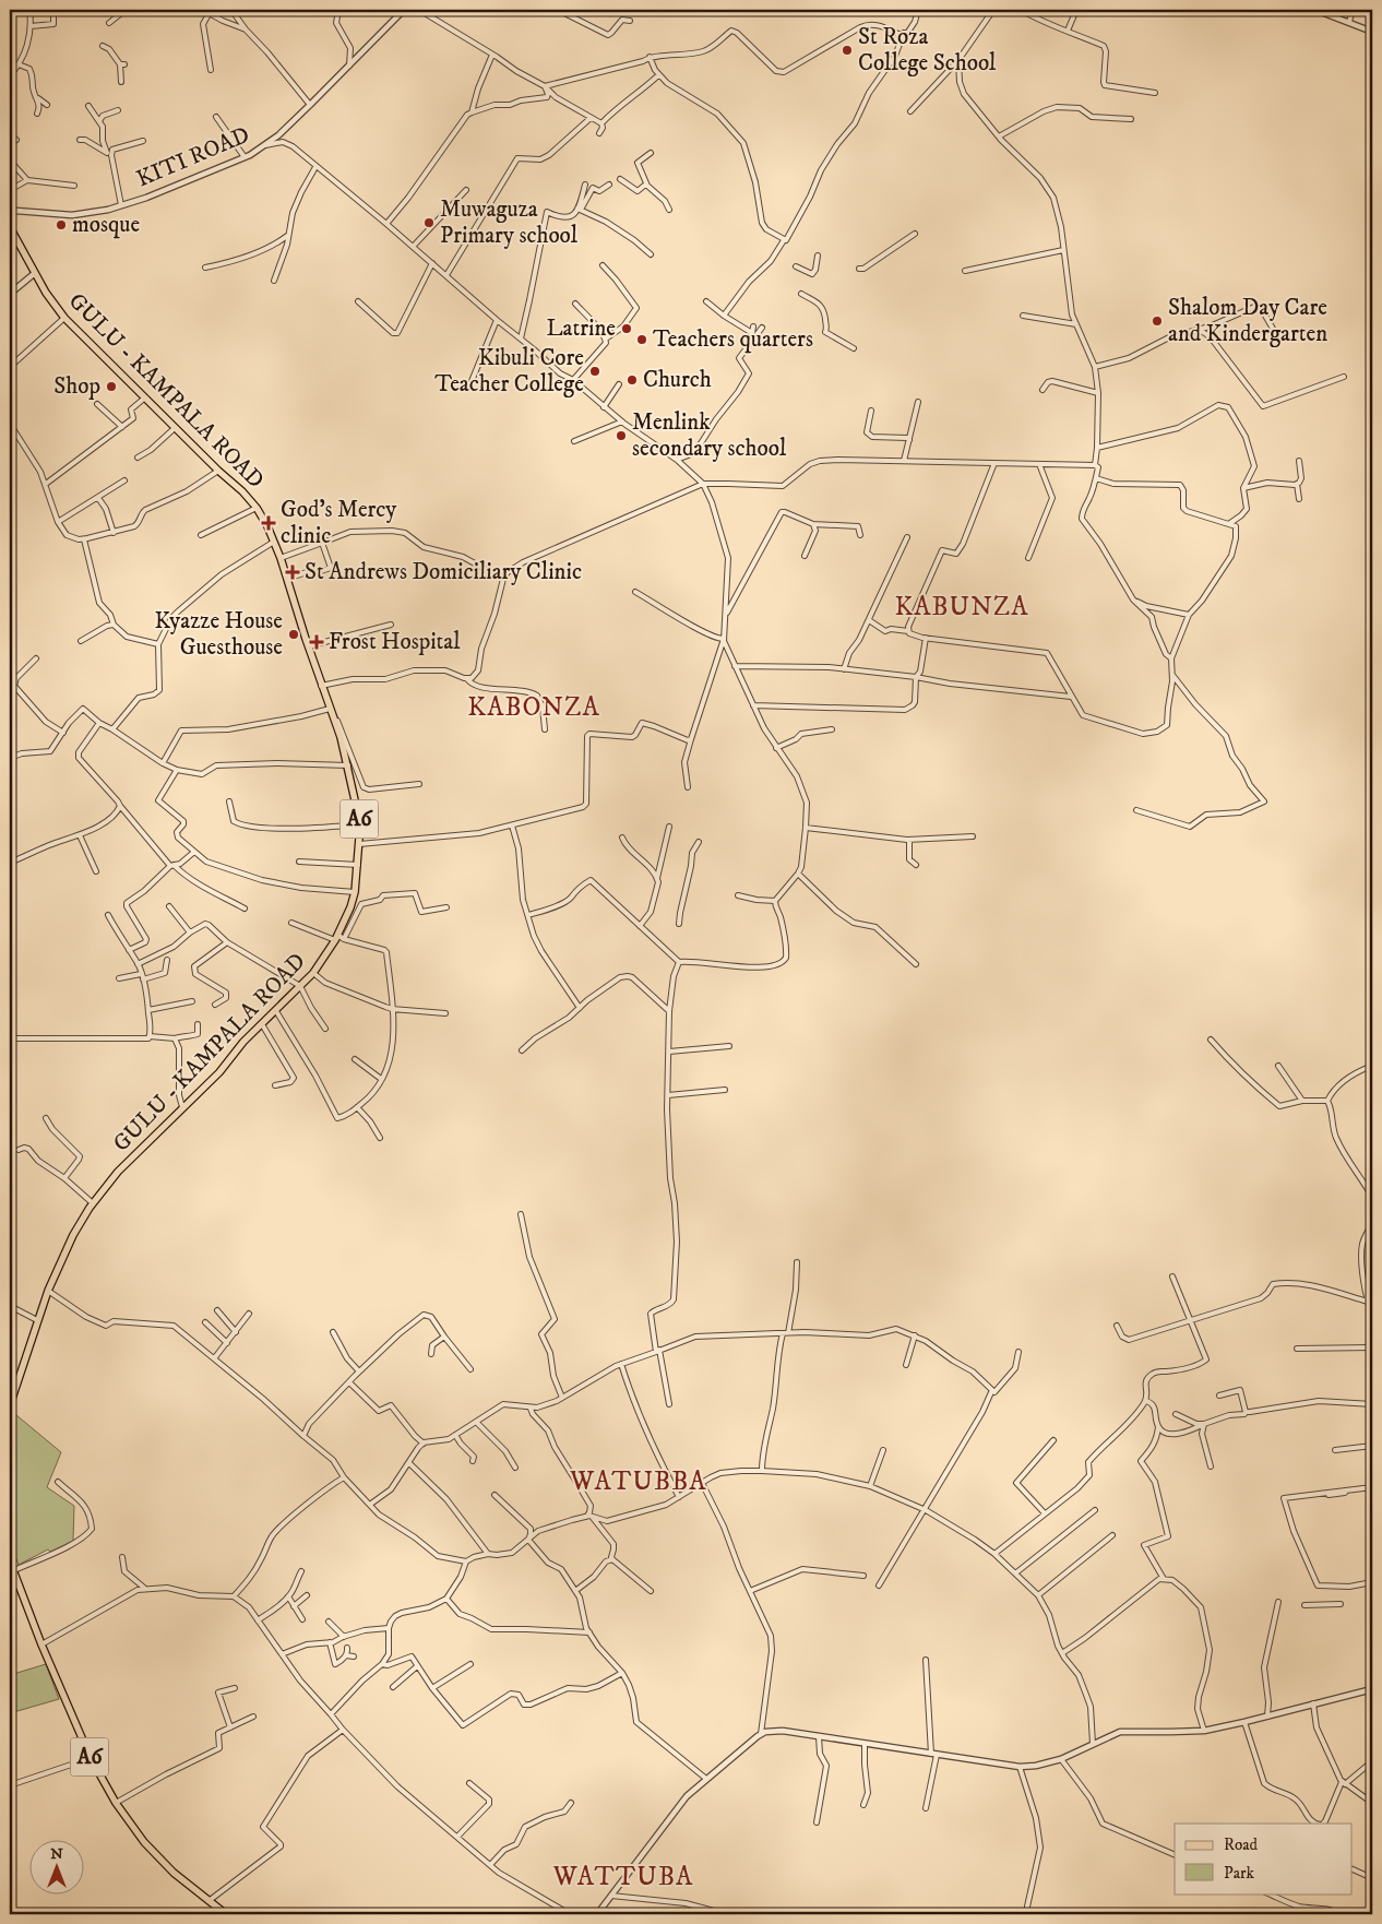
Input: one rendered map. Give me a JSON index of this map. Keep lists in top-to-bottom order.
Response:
{
  "streets": {
    "main road": ["GULU - KAMPALA ROAD", "A6"],
    "street": ["KITI ROAD"]
  },
  "districts": [
    "KABUNZA",
    "KABONZA",
    "WATUBBA",
    "WATTUBA"
  ],
  "places": {
    "other": [
      "St Roza College School",
      "Muwaguza Primary school",
      "mosque",
      "Shalom Day Care and Kindergarten",
      "Latrine",
      "Teachers quarters",
      "Kibuli Core Teacher College",
      "Church",
      "Shop",
      "Menlink secondary school",
      "Kyazze House Guesthouse"
    ],
    "health": ["God's Mercy clinic", "St Andrews Domiciliary Clinic", "Frost Hospital"]
  },
  "legend": ["Road", "Park"],
  "north": "top"
}
